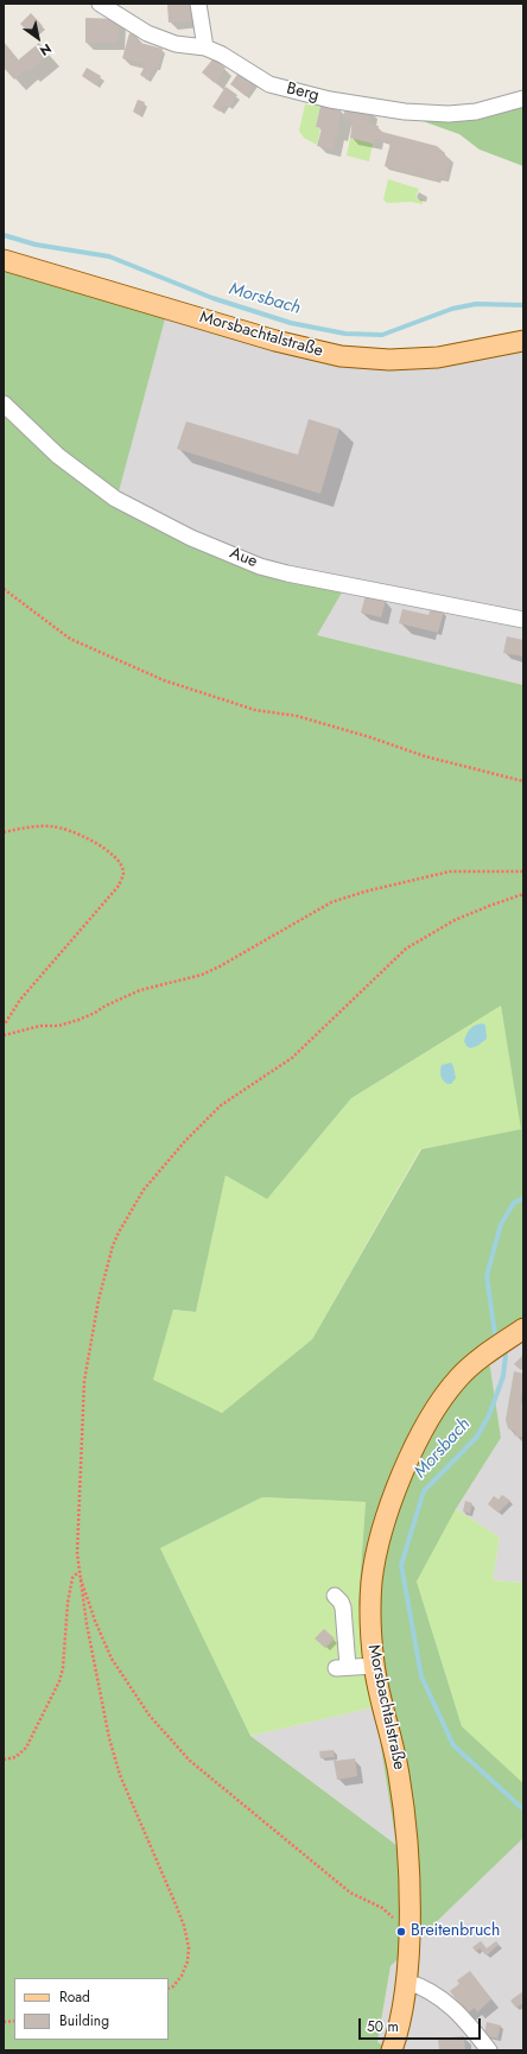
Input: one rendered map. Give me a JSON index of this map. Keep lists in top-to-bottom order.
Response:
{
  "streets": {
    "main road": ["Morsbachtalstraße"],
    "street": ["Berg", "Aue"]
  },
  "water": ["Morsbach"],
  "places": ["Breitenbruch"],
  "legend": ["Road", "Building"],
  "scale_bar": "50 m",
  "north": "bottom right"
}
